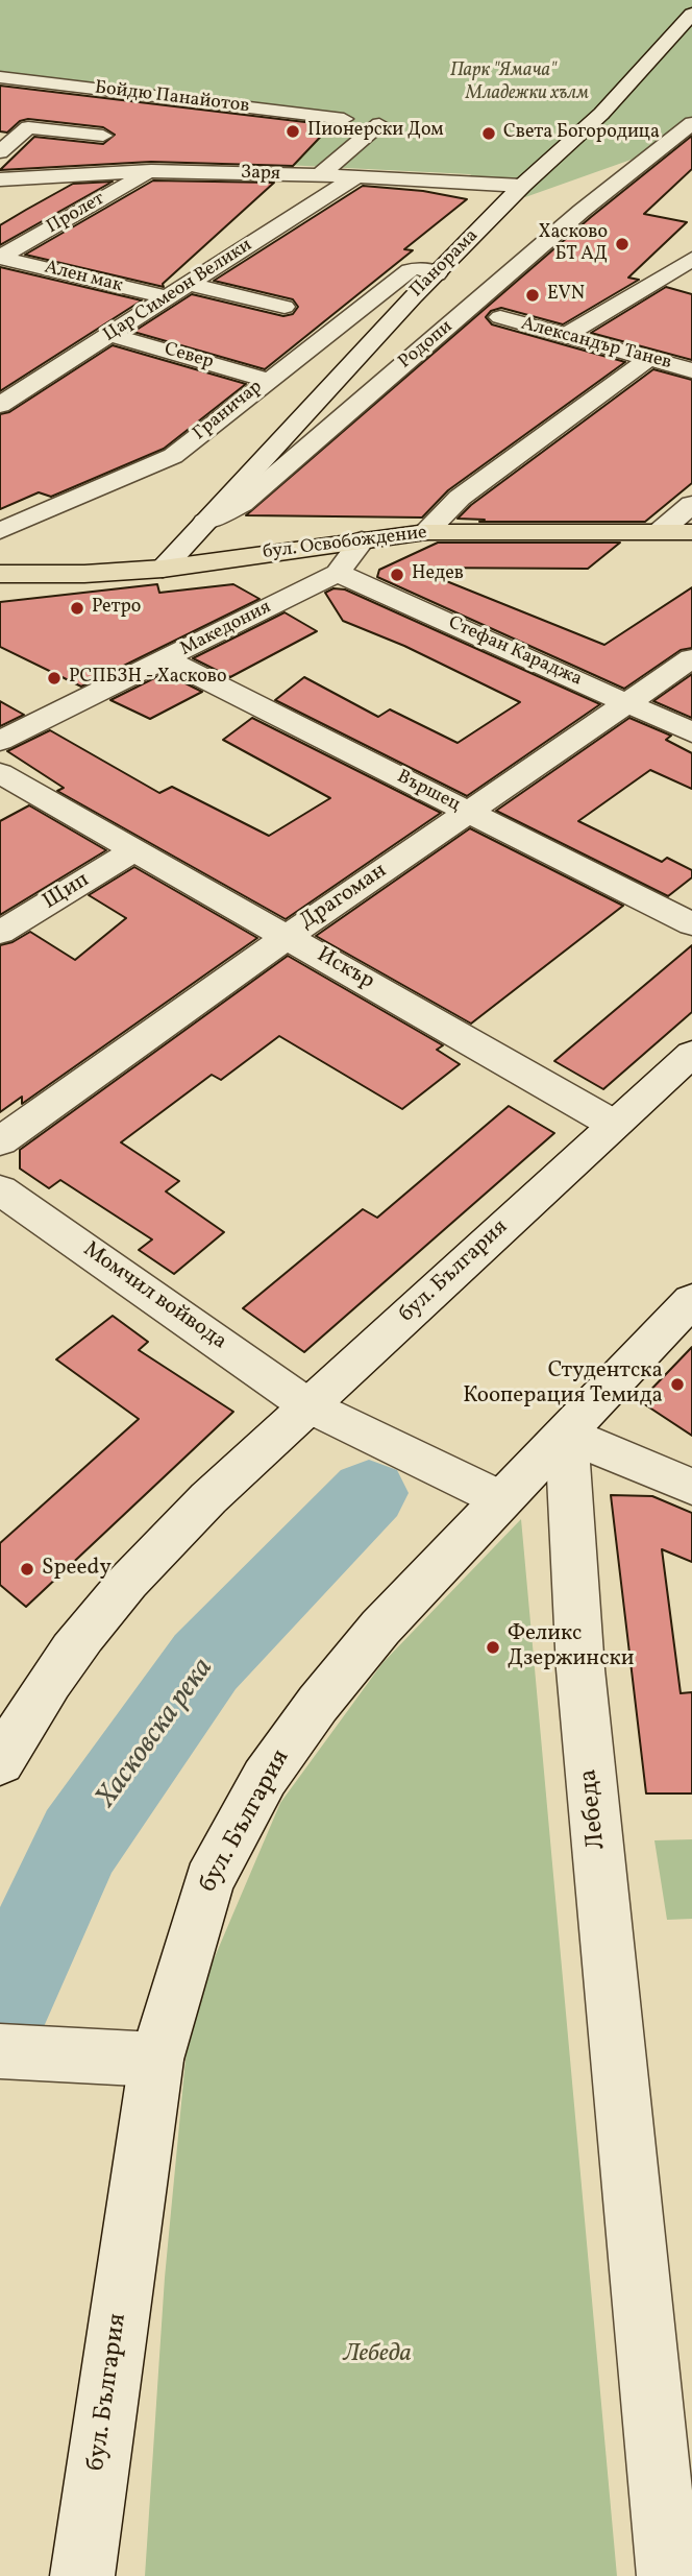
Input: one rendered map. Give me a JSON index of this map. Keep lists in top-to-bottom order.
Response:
{
  "streets": {
    "main road": ["бул. Освобождение"],
    "street": [
      "Бойдю Панайотов",
      "Заря",
      "Пролет",
      "Панорама",
      "Ален мак",
      "Цар Симеон Велики",
      "Александър Танев",
      "Родопи",
      "Север",
      "Граничар",
      "Македония",
      "Стефан Караджа",
      "Вършец",
      "Щип",
      "Драгоман",
      "Искър",
      "бул. България",
      "Момчил войвода",
      "Лебеда"
    ]
  },
  "crossings": [
    ["Заря", "Пролет"],
    ["Заря", "Панорама"],
    ["Заря", "Цар Симеон Велики"],
    ["Пролет", "Ален мак"],
    ["Панорама", "Родопи"],
    ["Панорама", "Граничар"],
    ["Ален мак", "Цар Симеон Велики"],
    ["Цар Симеон Велики", "Север"],
    ["Родопи", "бул. Освобождение"],
    ["Север", "Граничар"],
    ["бул. Освобождение", "Македония"],
    ["Македония", "Стефан Караджа"],
    ["Македония", "Вършец"],
    ["Стефан Караджа", "Драгоман"],
    ["Вършец", "Драгоман"],
    ["Щип", "Искър"],
    ["Драгоман", "Искър"],
    ["Искър", "бул. България"],
    ["бул. България", "Момчил войвода"],
    ["бул. България", "Лебеда"]
  ],
  "water": ["Хасковска река"],
  "parks": ["Парк \"Ямача\"", "Младежки хълм", "Лебеда"],
  "places": [
    "Пионерски Дом",
    "Света Богородица",
    "Хасково БТ АД",
    "EVN",
    "Недев",
    "Ретро",
    "РСПБЗН - Хасково",
    "Студентска Кооперация Темида",
    "Speedy",
    "Феликс Дзержински"
  ]
}
